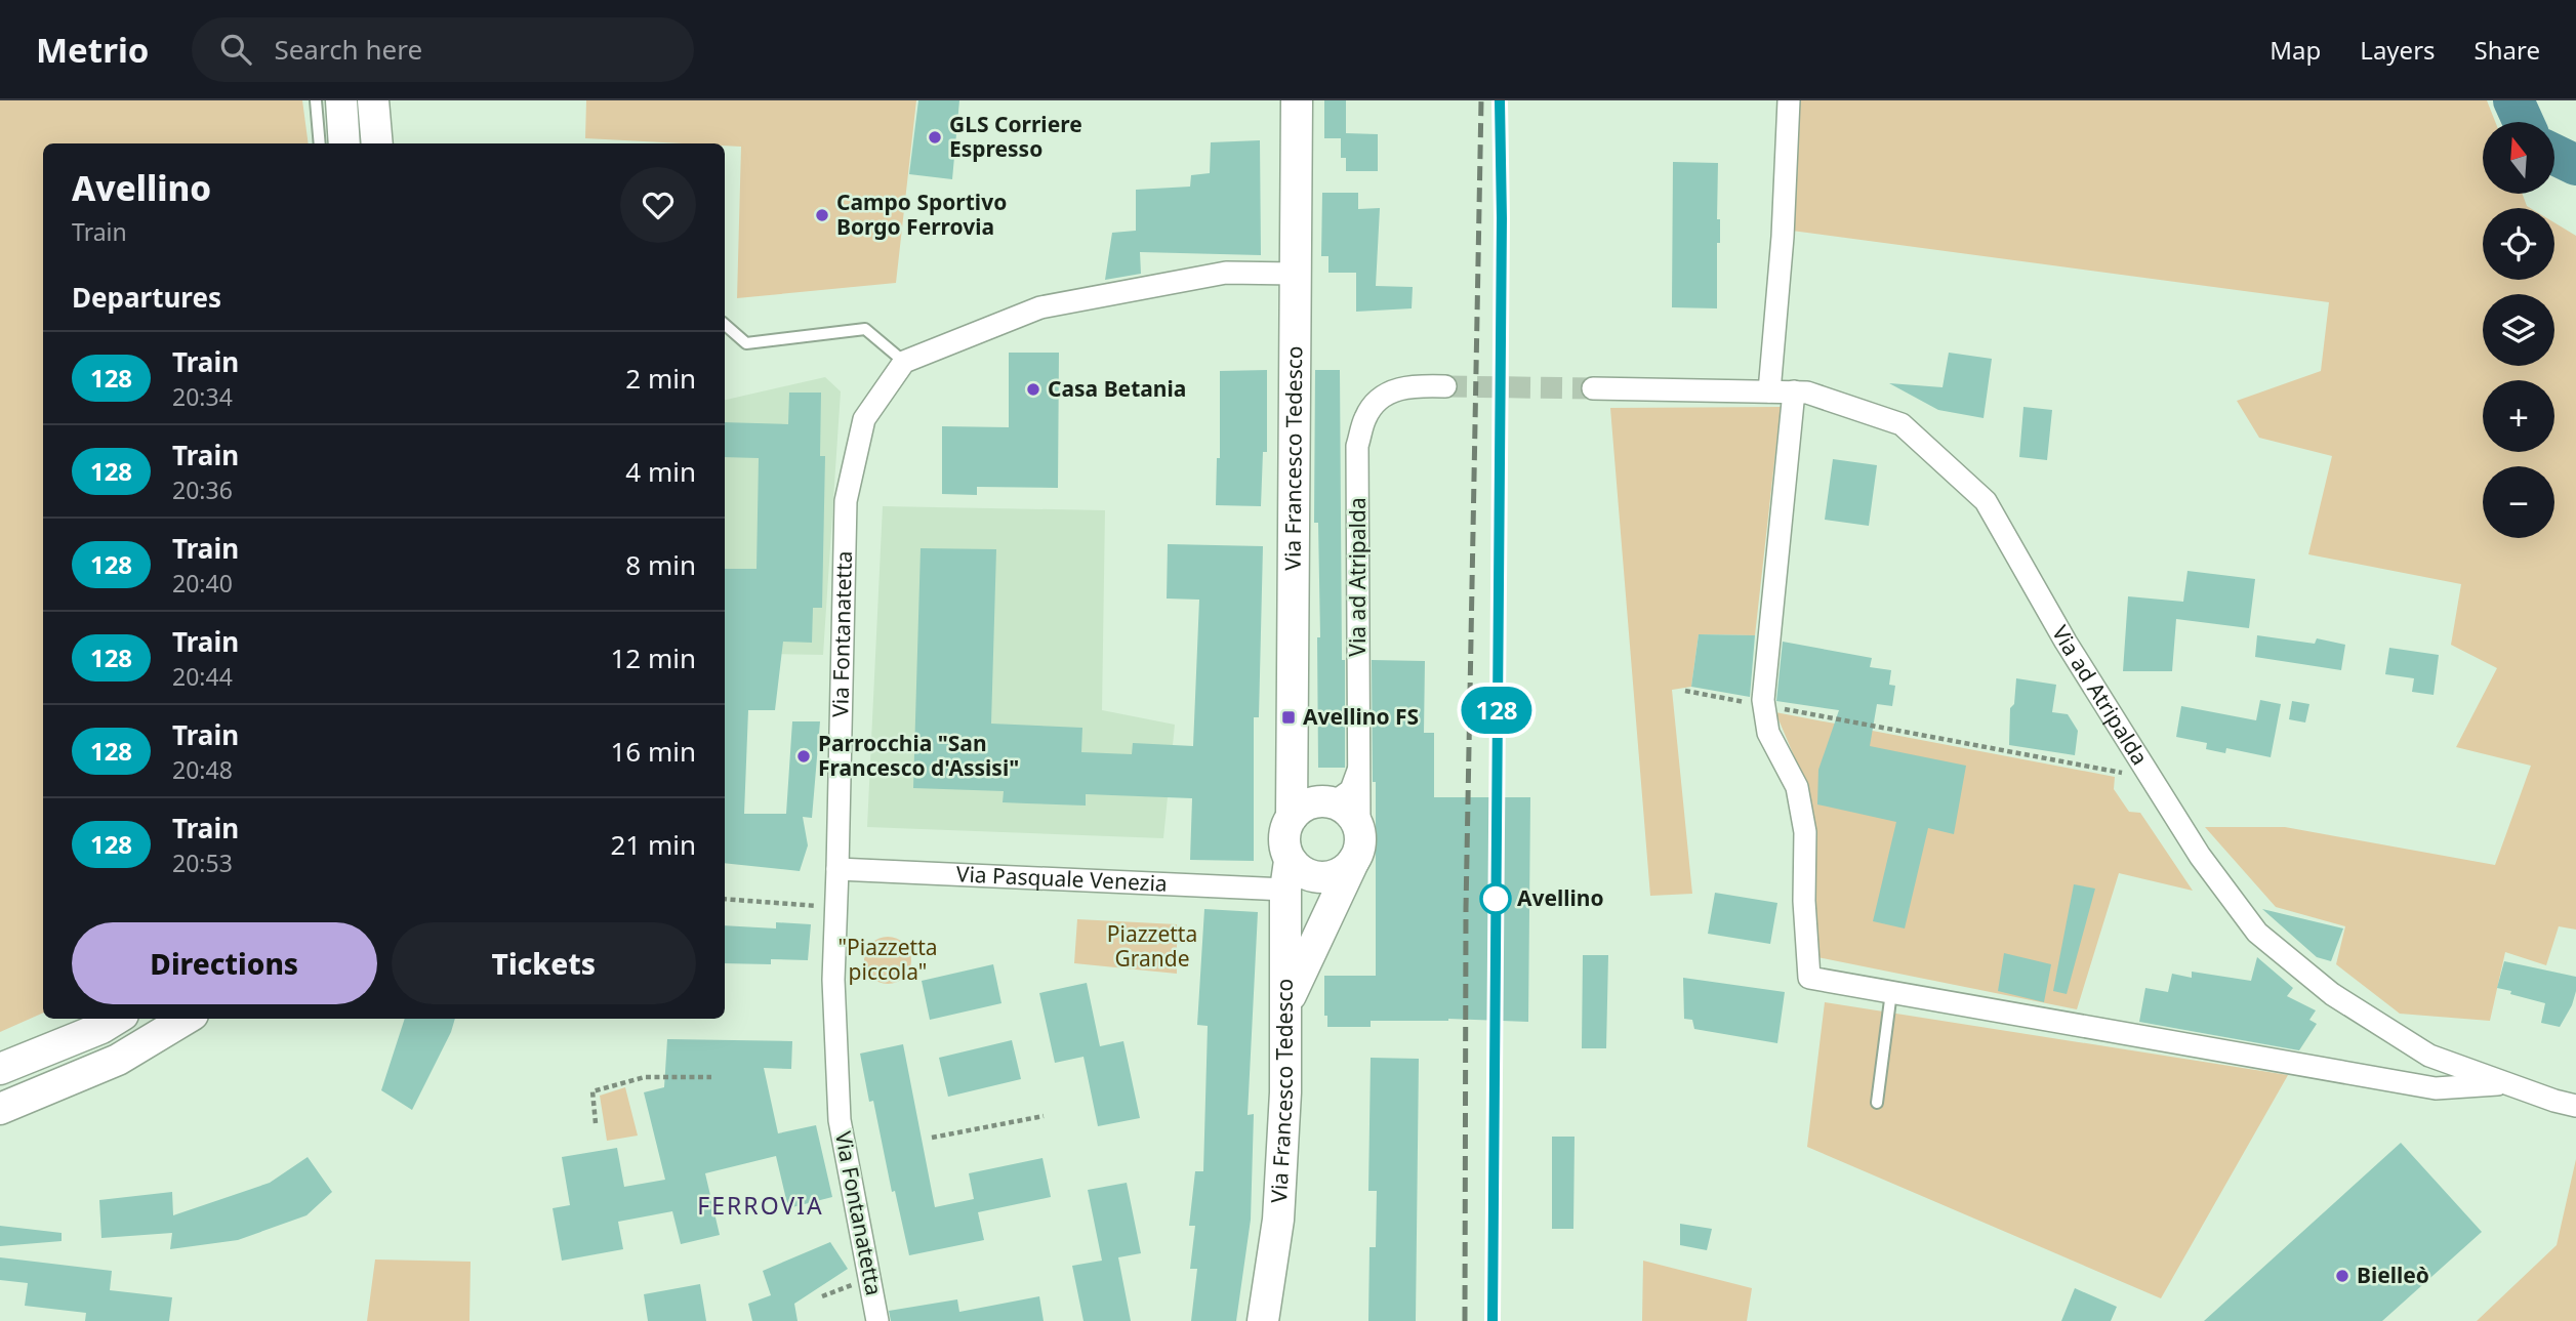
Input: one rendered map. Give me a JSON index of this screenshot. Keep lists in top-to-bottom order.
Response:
{
  "streets": {
    "street": [
      "Via Francesco Tedesco",
      "Via ad Atripalda",
      "Via Fontanatetta",
      "Via Pasquale Venezia"
    ]
  },
  "crossings": [
    ["Via Francesco Tedesco", "Via Pasquale Venezia"],
    ["Via Fontanatetta", "Via Pasquale Venezia"]
  ],
  "districts": ["FERROVIA"],
  "parks": ["Piazzetta Grande", "\"Piazzetta piccola\""],
  "places": {
    "other": [
      "GLS Corriere Espresso",
      "Campo Sportivo Borgo Ferrovia",
      "Casa Betania",
      "Parrocchia \"San Francesco d'Assisi\"",
      "Avellino",
      "Bielleò"
    ],
    "transit": ["Avellino FS"]
  },
  "north": "top",
  "page": {
    "header": "Metrio",
    "search": "Search here",
    "nav": ["Map", "Layers", "Share"],
    "on_map": "128",
    "map_buttons": ["+", "−"],
    "heading": [
      ["Avellino", "Train"],
      "Departures"
    ],
    "list": [
      {
        "mark": "128",
        "name": "Train",
        "note": "20:34",
        "value": "2 min"
      },
      {
        "mark": "128",
        "name": "Train",
        "note": "20:36",
        "value": "4 min"
      },
      {
        "mark": "128",
        "name": "Train",
        "note": "20:40",
        "value": "8 min"
      },
      {
        "mark": "128",
        "name": "Train",
        "note": "20:44",
        "value": "12 min"
      },
      {
        "mark": "128",
        "name": "Train",
        "note": "20:48",
        "value": "16 min"
      },
      {
        "mark": "128",
        "name": "Train",
        "note": "20:53",
        "value": "21 min"
      }
    ],
    "buttons": ["Directions", "Tickets"]
  }
}
